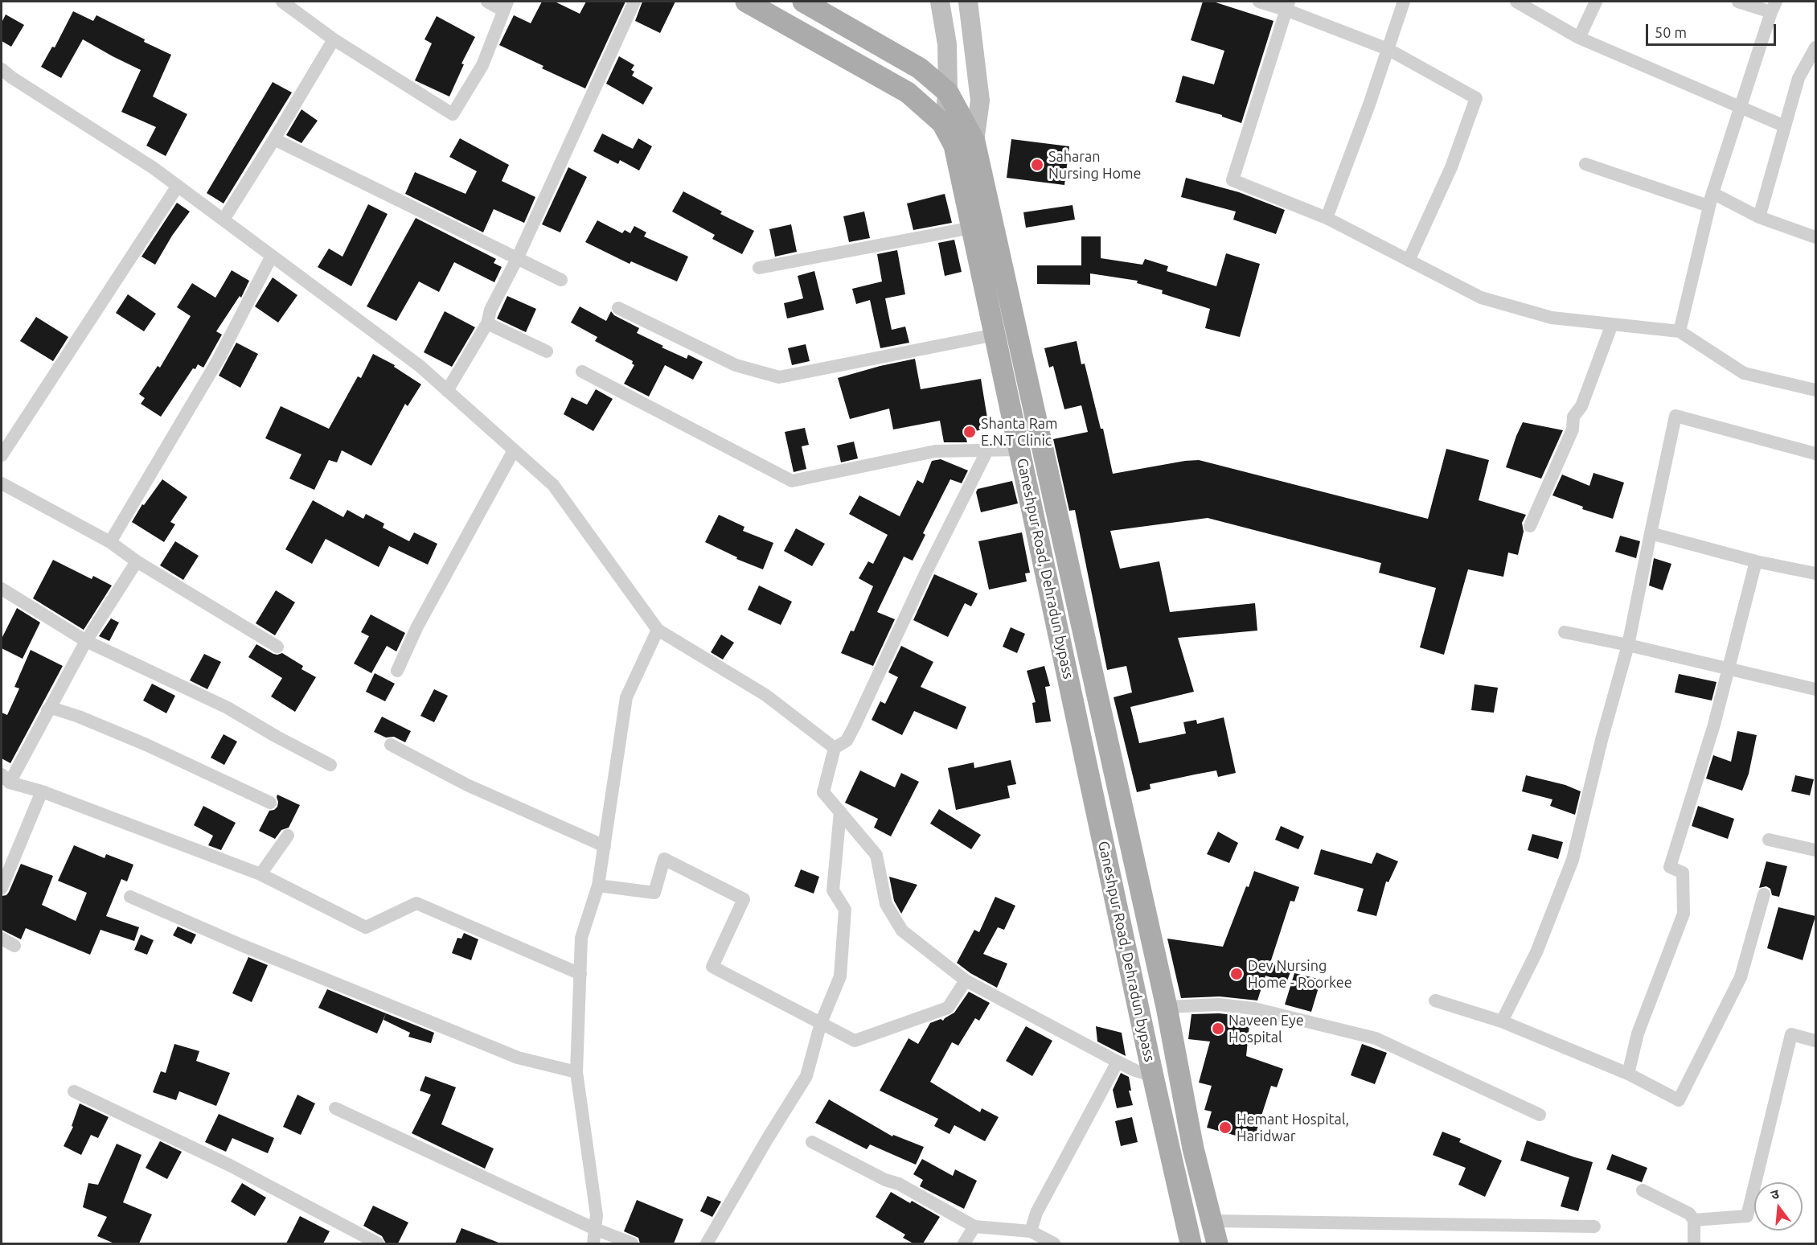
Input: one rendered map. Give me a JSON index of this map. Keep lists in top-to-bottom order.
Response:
{
  "streets": {
    "main road": ["Ganeshpur Road, Dehradun bypass"]
  },
  "places": [
    "Saharan Nursing Home",
    "Shanta Ram E.N.T Clinic",
    "Dev Nursing Home - Roorkee",
    "Naveen Eye Hospital",
    "Hemant Hospital, Haridwar"
  ],
  "scale_bar": "50 m",
  "north": "top"
}
